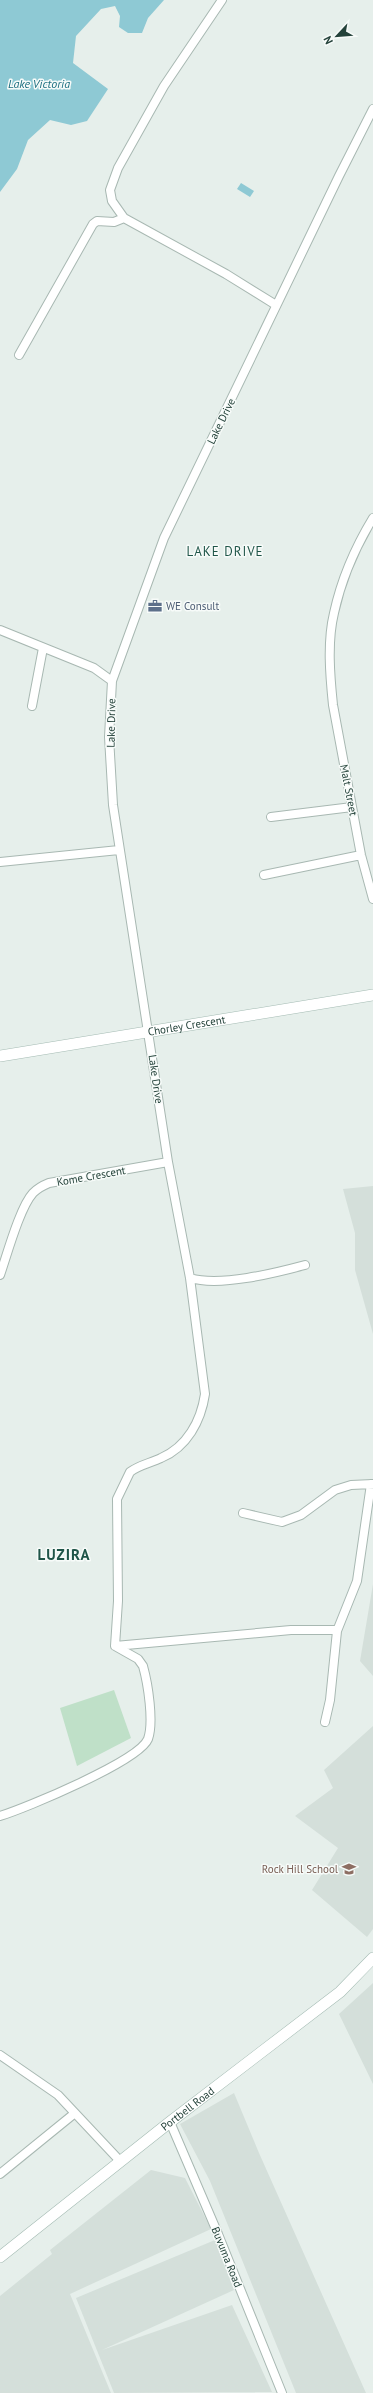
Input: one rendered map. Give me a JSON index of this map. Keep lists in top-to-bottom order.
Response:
{
  "streets": {
    "main road": ["Chorley Crescent", "Portbell Road"],
    "street": [
      "Lake Drive",
      "Malt Street",
      "Kome Crescent",
      "Buvuma Road"
    ]
  },
  "crossings": [
    ["Lake Drive", "Chorley Crescent"],
    ["Lake Drive", "Kome Crescent"],
    ["Portbell Road", "Buvuma Road"]
  ],
  "districts": ["LAKE DRIVE", "LUZIRA"],
  "water": ["Lake Victoria"],
  "places": {
    "office": ["WE Consult"],
    "school or university": ["Rock Hill School"]
  },
  "north": "bottom left"
}
